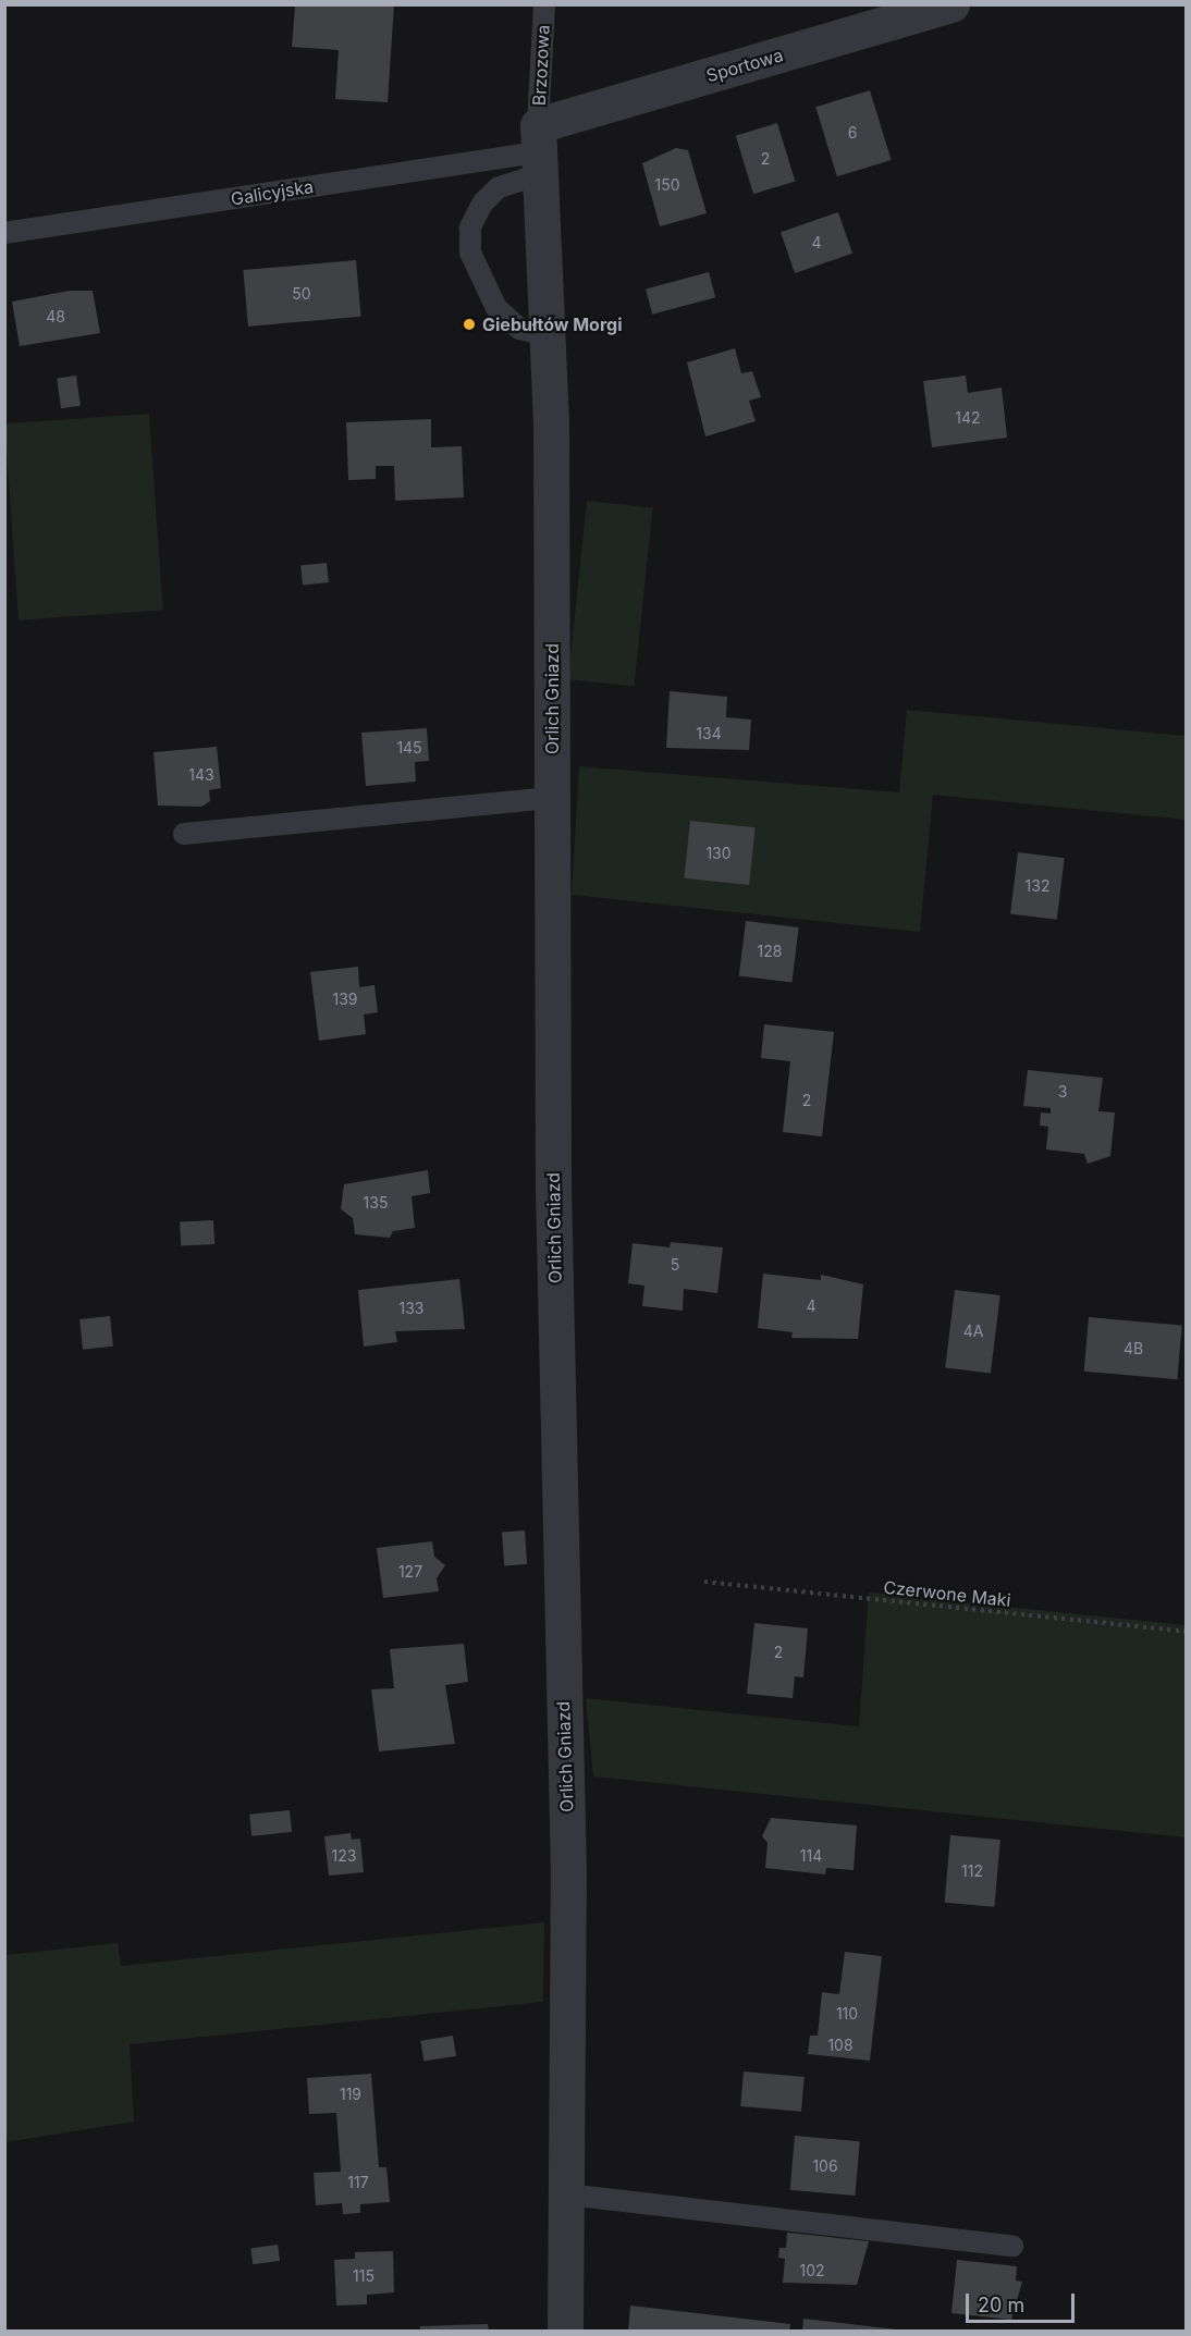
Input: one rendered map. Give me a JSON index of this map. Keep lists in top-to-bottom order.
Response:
{
  "streets": {
    "street": ["Sportowa", "Orlich Gniazd"],
    "lane": ["Brzozowa", "Galicyjska"],
    "path": ["Czerwone Maki"]
  },
  "crossings": [
    ["Brzozowa", "Sportowa"],
    ["Brzozowa", "Galicyjska"],
    ["Brzozowa", "Orlich Gniazd"],
    ["Sportowa", "Galicyjska"],
    ["Sportowa", "Orlich Gniazd"],
    ["Galicyjska", "Orlich Gniazd"]
  ],
  "places": ["Giebułtów Morgi"],
  "house_numbers": [
    "6",
    "2",
    "150",
    "4",
    "50",
    "48",
    "142",
    "134",
    "145",
    "143",
    "130",
    "132",
    "128",
    "139",
    "3",
    "2",
    "135",
    "5",
    "4",
    "133",
    "4A",
    "4B",
    "127",
    "2",
    "123",
    "114",
    "112",
    "110",
    "108",
    "119",
    "106",
    "117",
    "102",
    "115"
  ],
  "scale_bar": "20 m"
}
